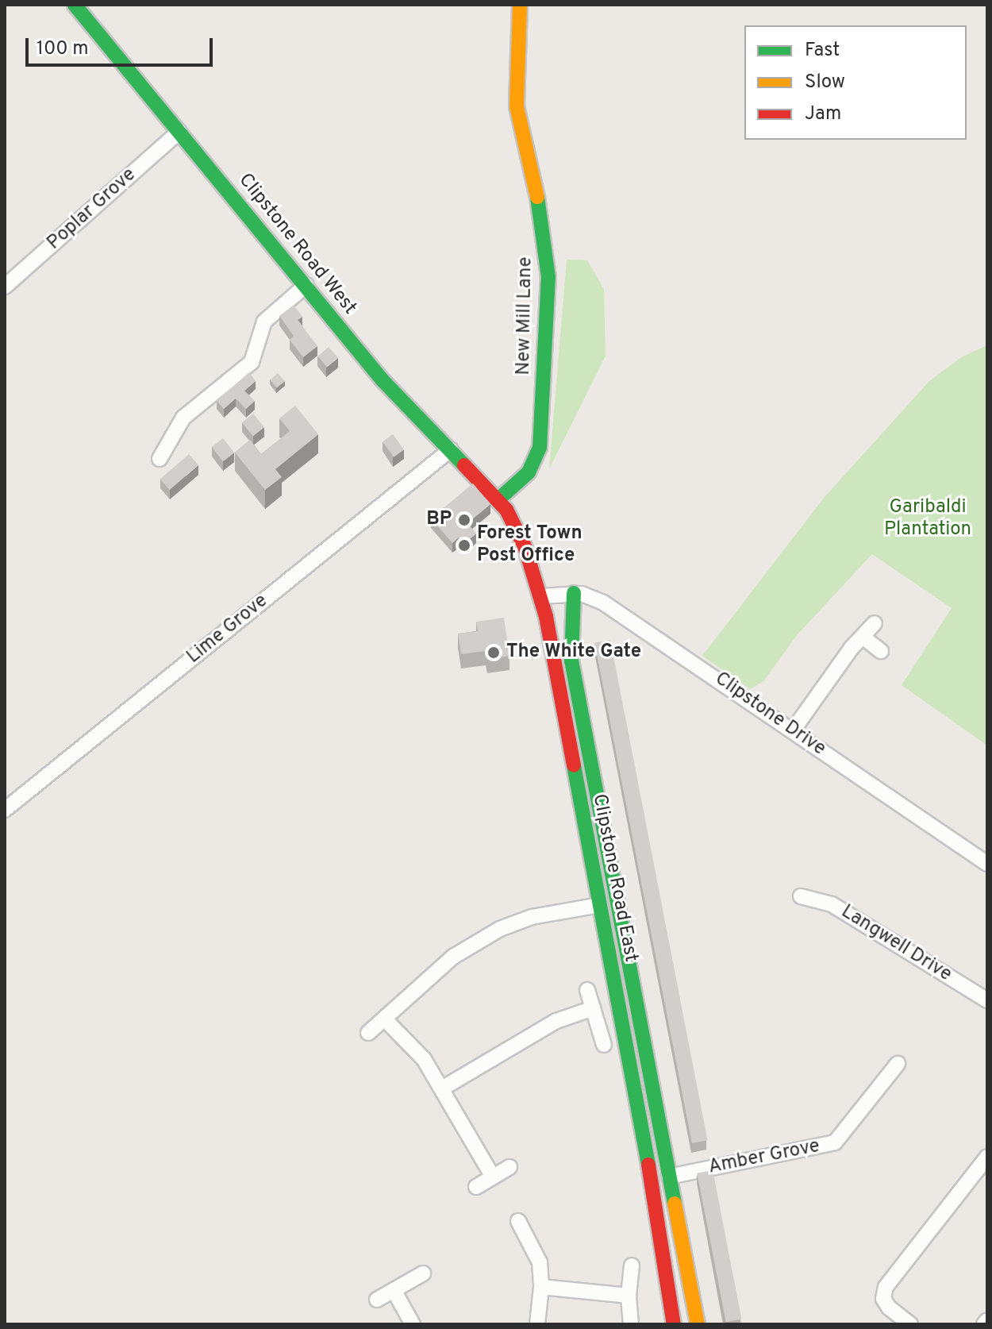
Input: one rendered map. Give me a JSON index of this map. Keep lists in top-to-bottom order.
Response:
{
  "streets": {
    "main road": ["Clipstone Road West", "New Mill Lane", "Clipstone Road East"],
    "street": [
      "Poplar Grove",
      "Lime Grove",
      "Clipstone Drive",
      "Langwell Drive",
      "Amber Grove"
    ]
  },
  "crossings": [
    ["Poplar Grove", "Clipstone Road West"],
    ["Clipstone Road West", "New Mill Lane"],
    ["Clipstone Road West", "Lime Grove"],
    ["Clipstone Road West", "Clipstone Road East"],
    ["New Mill Lane", "Clipstone Road East"],
    ["Clipstone Drive", "Clipstone Road East"],
    ["Clipstone Road East", "Amber Grove"]
  ],
  "parks": ["Garibaldi Plantation"],
  "places": ["BP", "Forest Town Post Office", "The White Gate"],
  "legend": ["Fast", "Slow", "Jam"],
  "scale_bar": "100 m"
}
